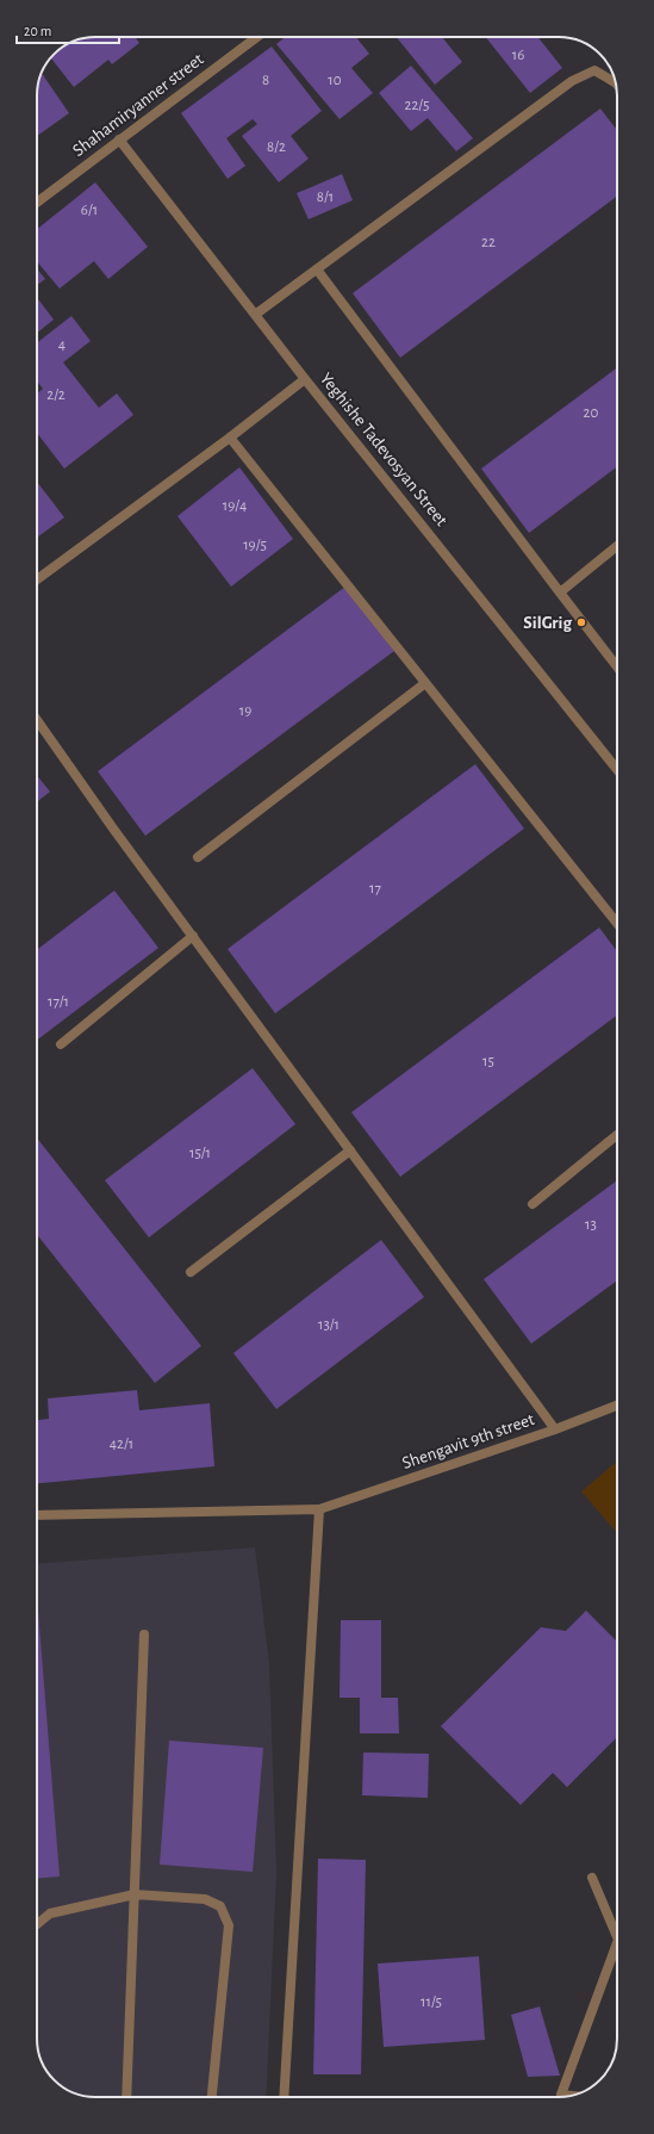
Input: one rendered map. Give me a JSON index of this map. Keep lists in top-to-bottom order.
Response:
{
  "streets": {
    "street": ["Shahamiryanner street", "Yeghishe Tadevosyan Street", "Shengavit 9th street"]
  },
  "crossings": [
    ["Shahamiryanner street", "Yeghishe Tadevosyan Street"]
  ],
  "places": ["SilGrig"],
  "house_numbers": [
    "16",
    "8",
    "10",
    "22/5",
    "8/2",
    "8/1",
    "6/1",
    "22",
    "4",
    "2/2",
    "20",
    "19/4",
    "19/5",
    "19",
    "17",
    "17/1",
    "15",
    "15/1",
    "13",
    "13/1",
    "42/1",
    "11/5"
  ],
  "scale_bar": "20 m"
}
